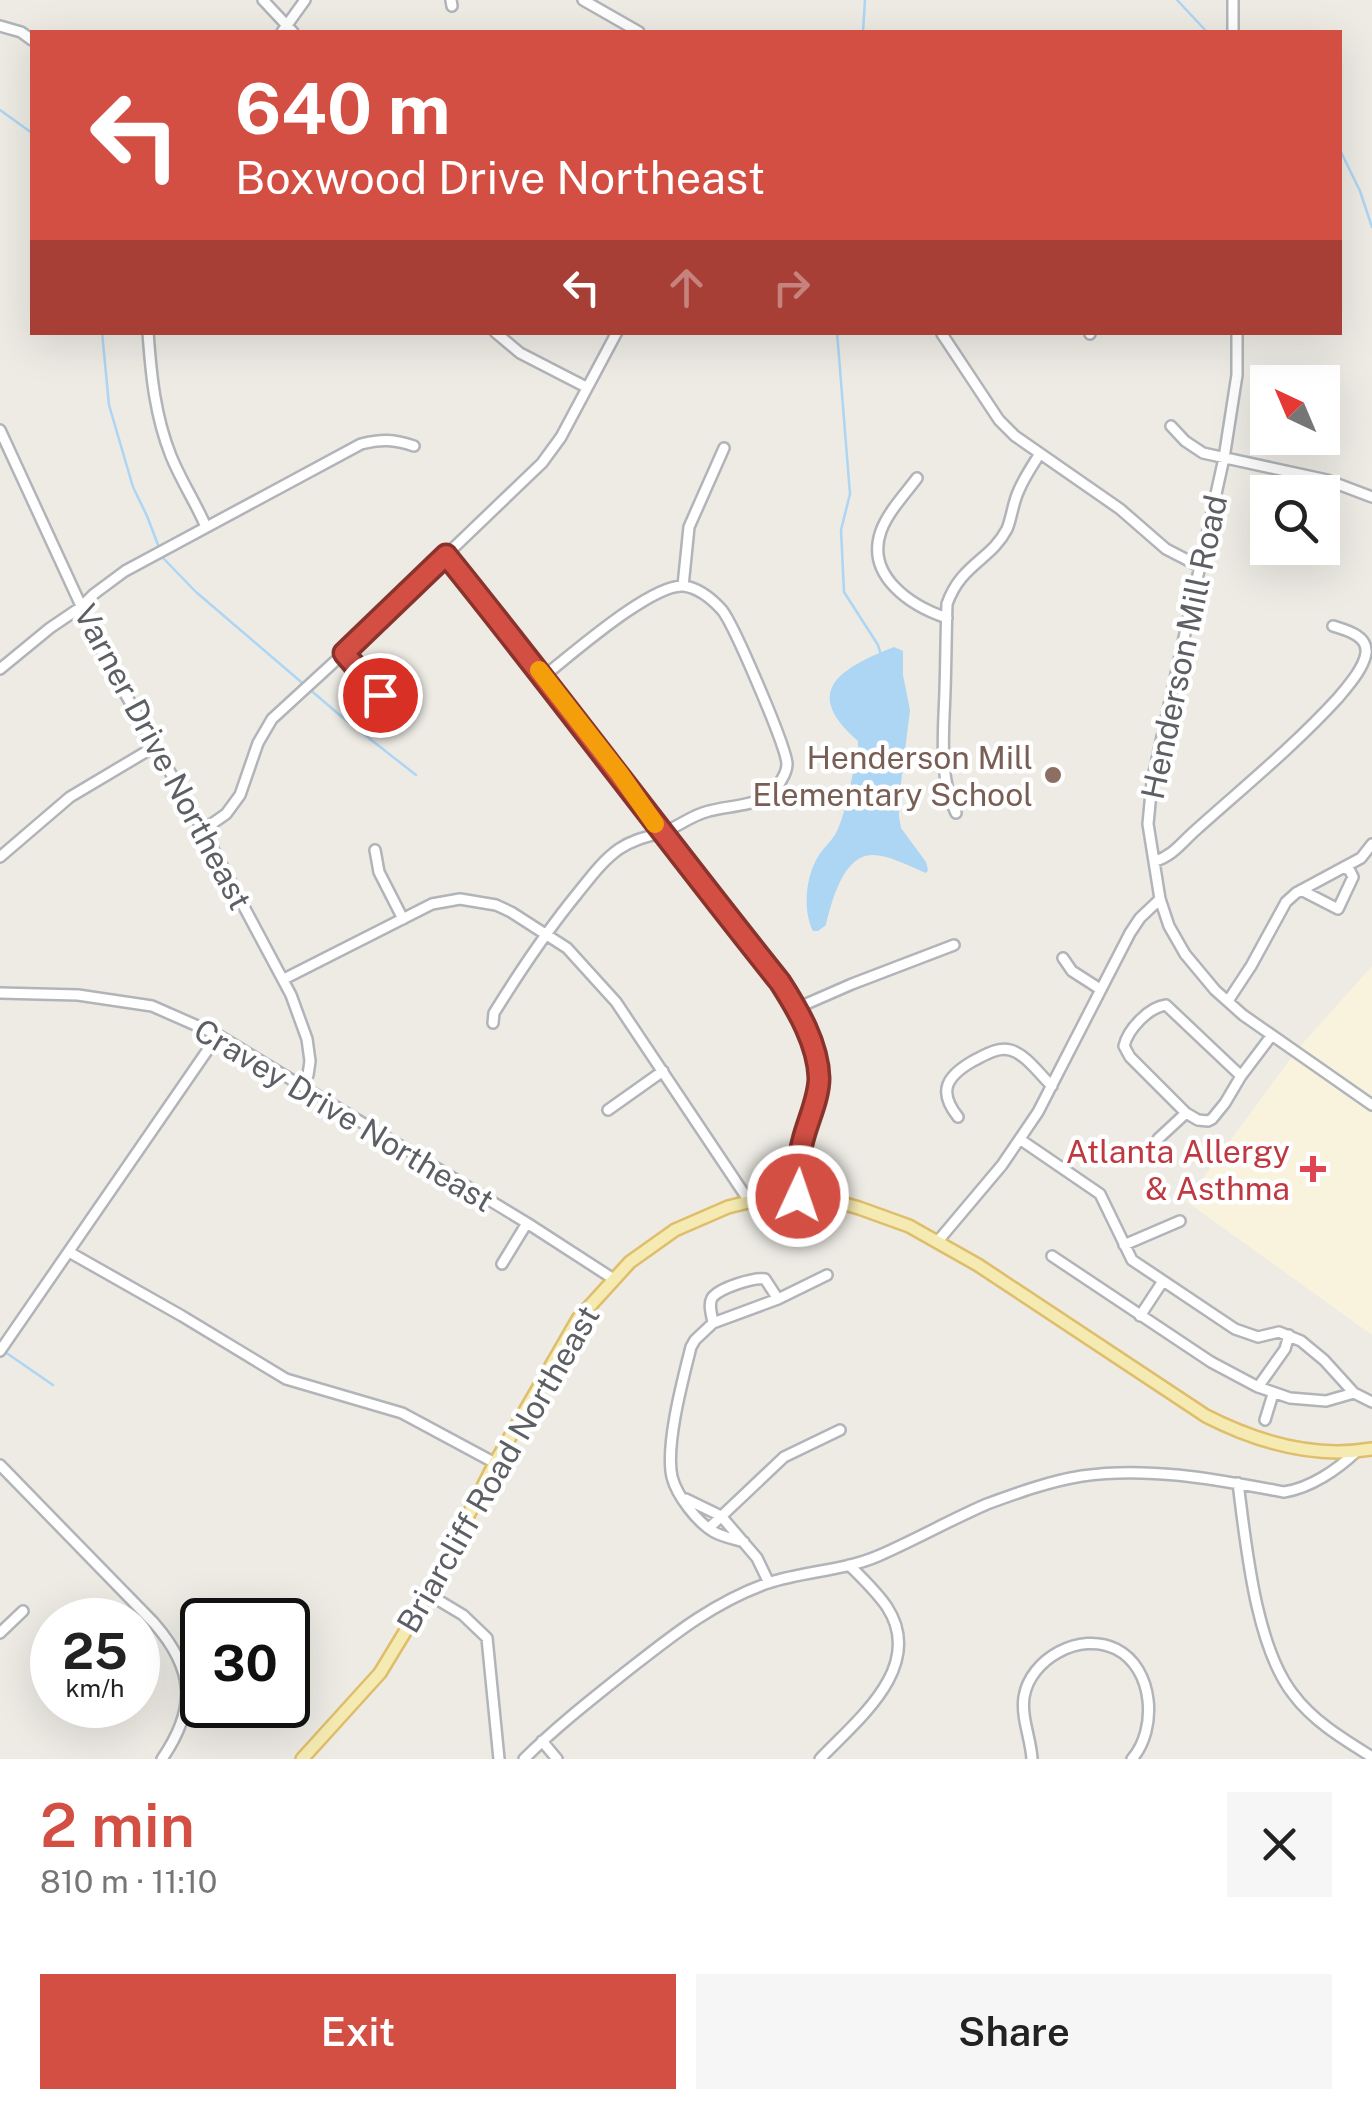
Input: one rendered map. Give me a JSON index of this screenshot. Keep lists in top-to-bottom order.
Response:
{
  "streets": {
    "main road": ["Briarcliff Road Northeast"],
    "street": ["Henderson Mill Road", "Varner Drive Northeast", "Cravey Drive Northeast"]
  },
  "crossings": [
    ["Varner Drive Northeast", "Cravey Drive Northeast"],
    ["Cravey Drive Northeast", "Briarcliff Road Northeast"]
  ],
  "places": {
    "other": ["Henderson Mill Elementary School"],
    "health": ["Atlanta Allergy & Asthma"]
  },
  "north": "top left",
  "page": {
    "turn": ["640 m", "Boxwood Drive Northeast"],
    "speed": "25 km/h",
    "limit": "30",
    "heading": ["2 min", "810 m · 11:10"],
    "buttons": ["Exit", "Share"]
  }
}
